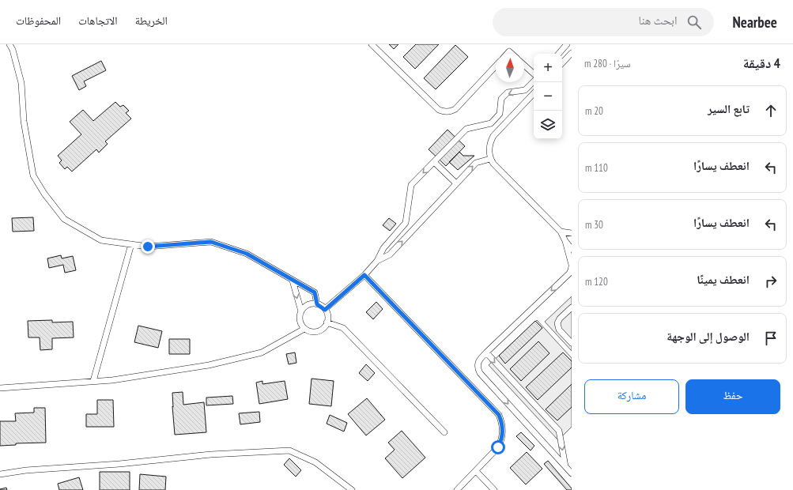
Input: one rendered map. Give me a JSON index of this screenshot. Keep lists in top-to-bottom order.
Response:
{
  "north": "top",
  "page": {
    "header": "Nearbee",
    "search": "ابحث هنا",
    "nav": ["الخريطة", "الاتجاهات", "المحفوظات"],
    "heading": ["4 دقيقة", "سيرًا · 280 m"],
    "map_buttons": ["+", "−"],
    "list": [
      ["تابع السير", "20 m"],
      ["انعطف يسارًا", "110 m"],
      ["انعطف يسارًا", "30 m"],
      ["انعطف يمينًا", "120 m"],
      "الوصول إلى الوجهة"
    ],
    "buttons": ["حفظ", "مشاركة"]
  }
}
